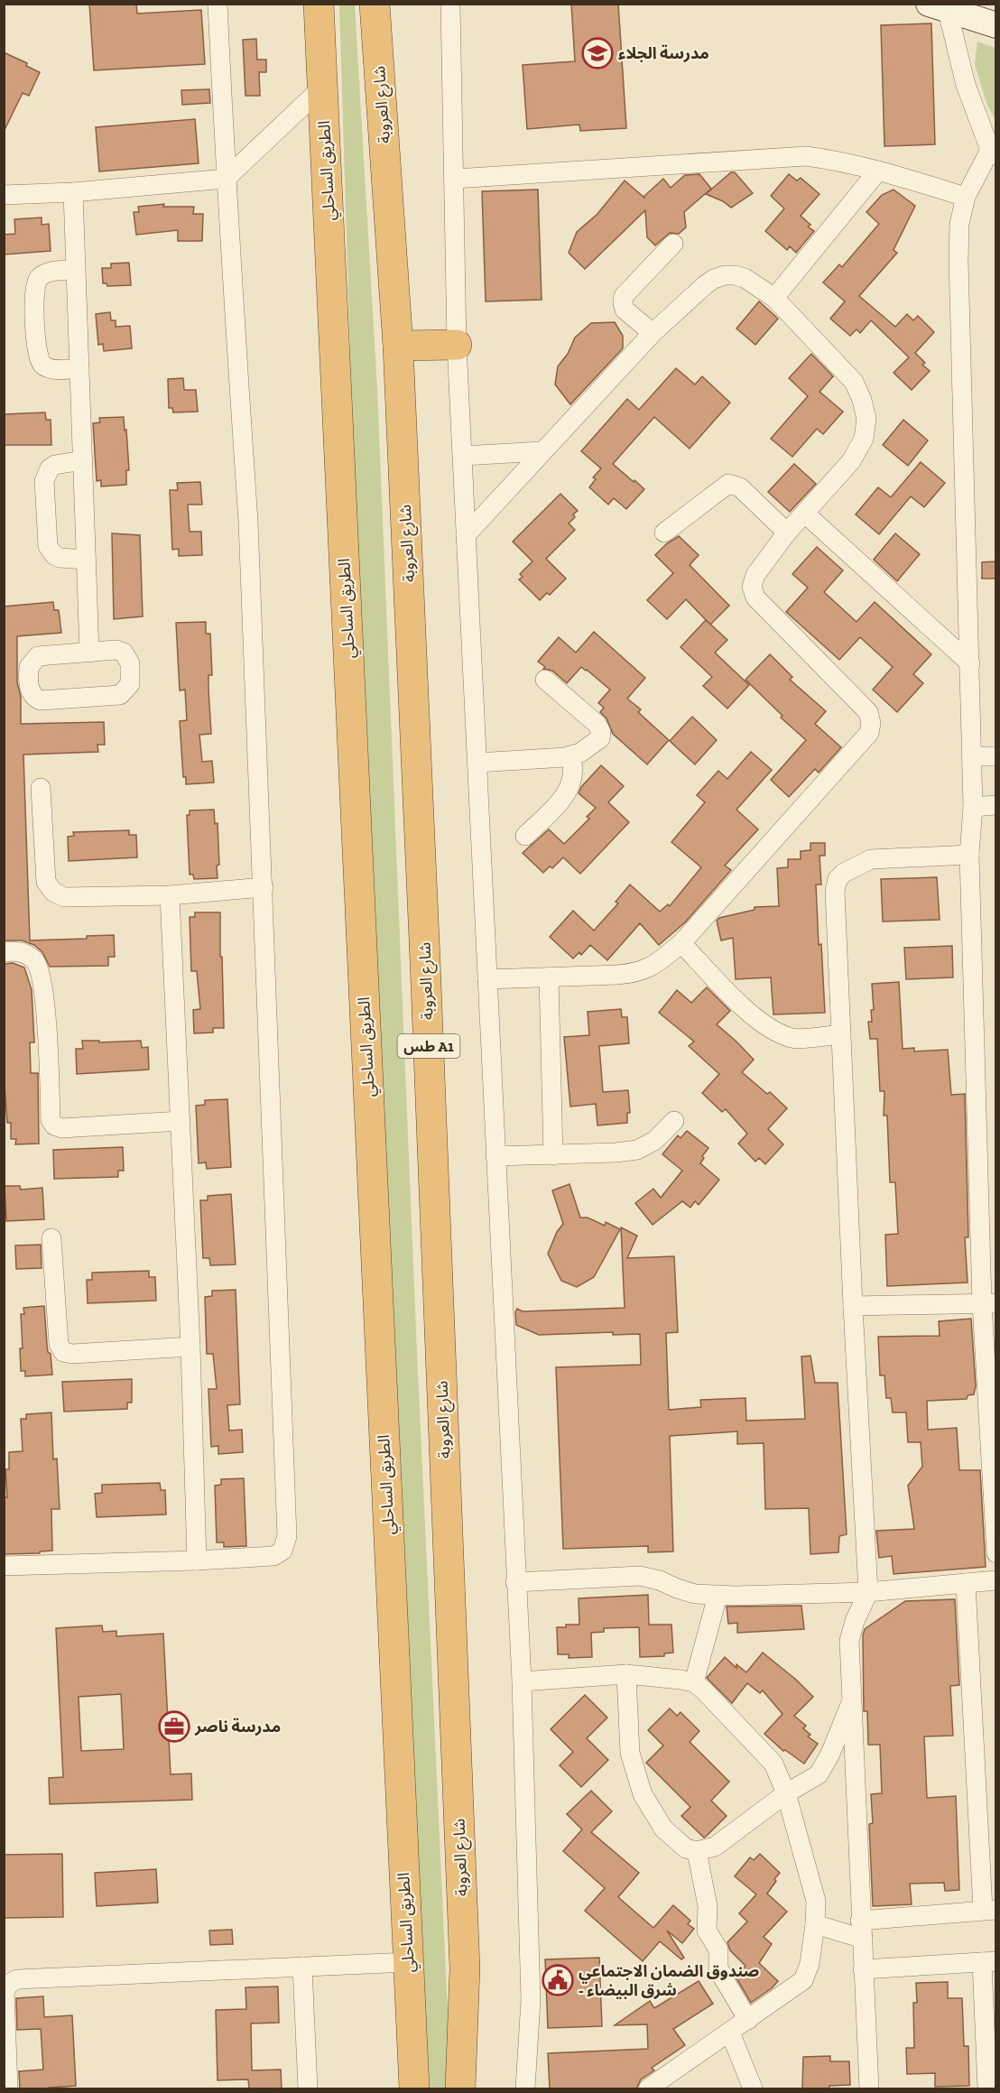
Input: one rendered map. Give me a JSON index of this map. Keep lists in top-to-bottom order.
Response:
{
  "streets": {
    "highway": ["شارع العروبة", "الطريق الساحلي", "طس A1"]
  },
  "places": {
    "school or university": ["مدرسة الجلاء"],
    "office": ["مدرسة ناصر"],
    "public building": ["صندوق الضمان الاجتماعي - شرق البيضاء"]
  }
}
